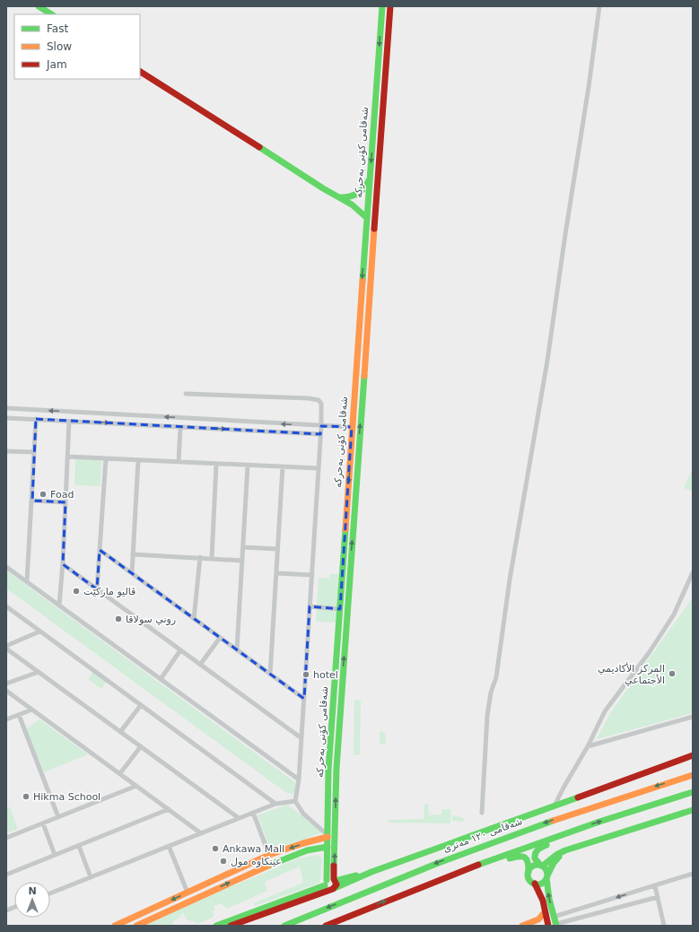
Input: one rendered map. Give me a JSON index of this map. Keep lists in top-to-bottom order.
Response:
{
  "streets": {
    "main road": ["شەقامی کۆنی بەحرکە", "شەقامی ١٢٠ مەتری"]
  },
  "places": [
    "Foad",
    "ڤالیو مارکێت",
    "روني سولاقا",
    "المركز الأكاديمي الأجتماعي",
    "hotel",
    "Hikma School",
    "Ankawa Mall",
    "عينكاوه مول"
  ],
  "legend": ["Fast", "Slow", "Jam"],
  "north": "top"
}
